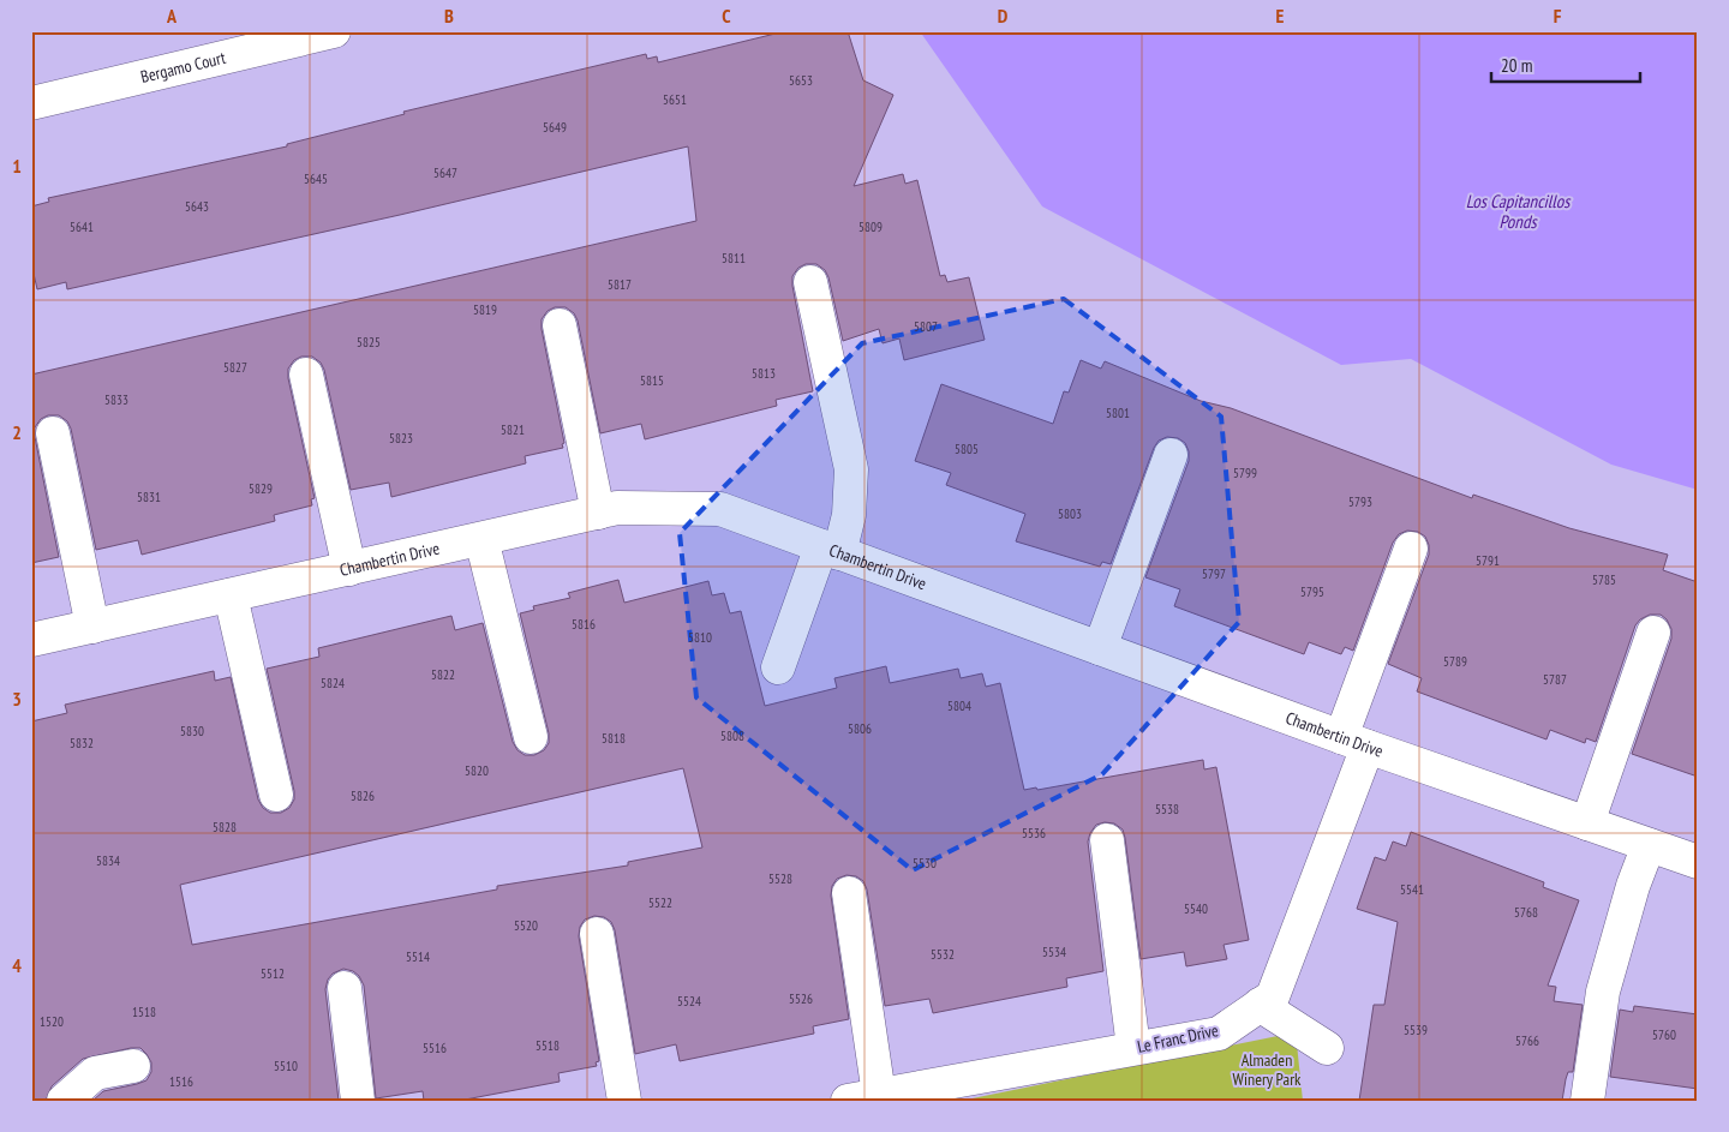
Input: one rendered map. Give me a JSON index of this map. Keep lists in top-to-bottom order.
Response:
{
  "streets": {
    "street": ["Bergamo Court", "Chambertin Drive", "Le Franc Drive"]
  },
  "crossings": [
    ["Chambertin Drive", "Le Franc Drive"]
  ],
  "water": ["Los Capitancillos Ponds"],
  "parks": ["Almaden Winery Park"],
  "house_numbers": [
    "5653",
    "5651",
    "5649",
    "5647",
    "5645",
    "5643",
    "5641",
    "5809",
    "5811",
    "5817",
    "5819",
    "5807",
    "5825",
    "5827",
    "5813",
    "5815",
    "5833",
    "5801",
    "5821",
    "5823",
    "5805",
    "5799",
    "5829",
    "5831",
    "5793",
    "5803",
    "5791",
    "5797",
    "5785",
    "5795",
    "5816",
    "5810",
    "5789",
    "5822",
    "5787",
    "5824",
    "5804",
    "5806",
    "5830",
    "5808",
    "5818",
    "5832",
    "5820",
    "5826",
    "5538",
    "5828",
    "5536",
    "5834",
    "5530",
    "5528",
    "5541",
    "5522",
    "5540",
    "5768",
    "5520",
    "5534",
    "5532",
    "5514",
    "5512",
    "5526",
    "5524",
    "1518",
    "1520",
    "5539",
    "5760",
    "5766",
    "5518",
    "5516",
    "5510",
    "1516"
  ],
  "scale_bar": "20 m",
  "grid": {
    "columns": [
      "A",
      "B",
      "C",
      "D",
      "E",
      "F"
    ],
    "rows": [
      "1",
      "2",
      "3",
      "4"
    ]
  }
}
